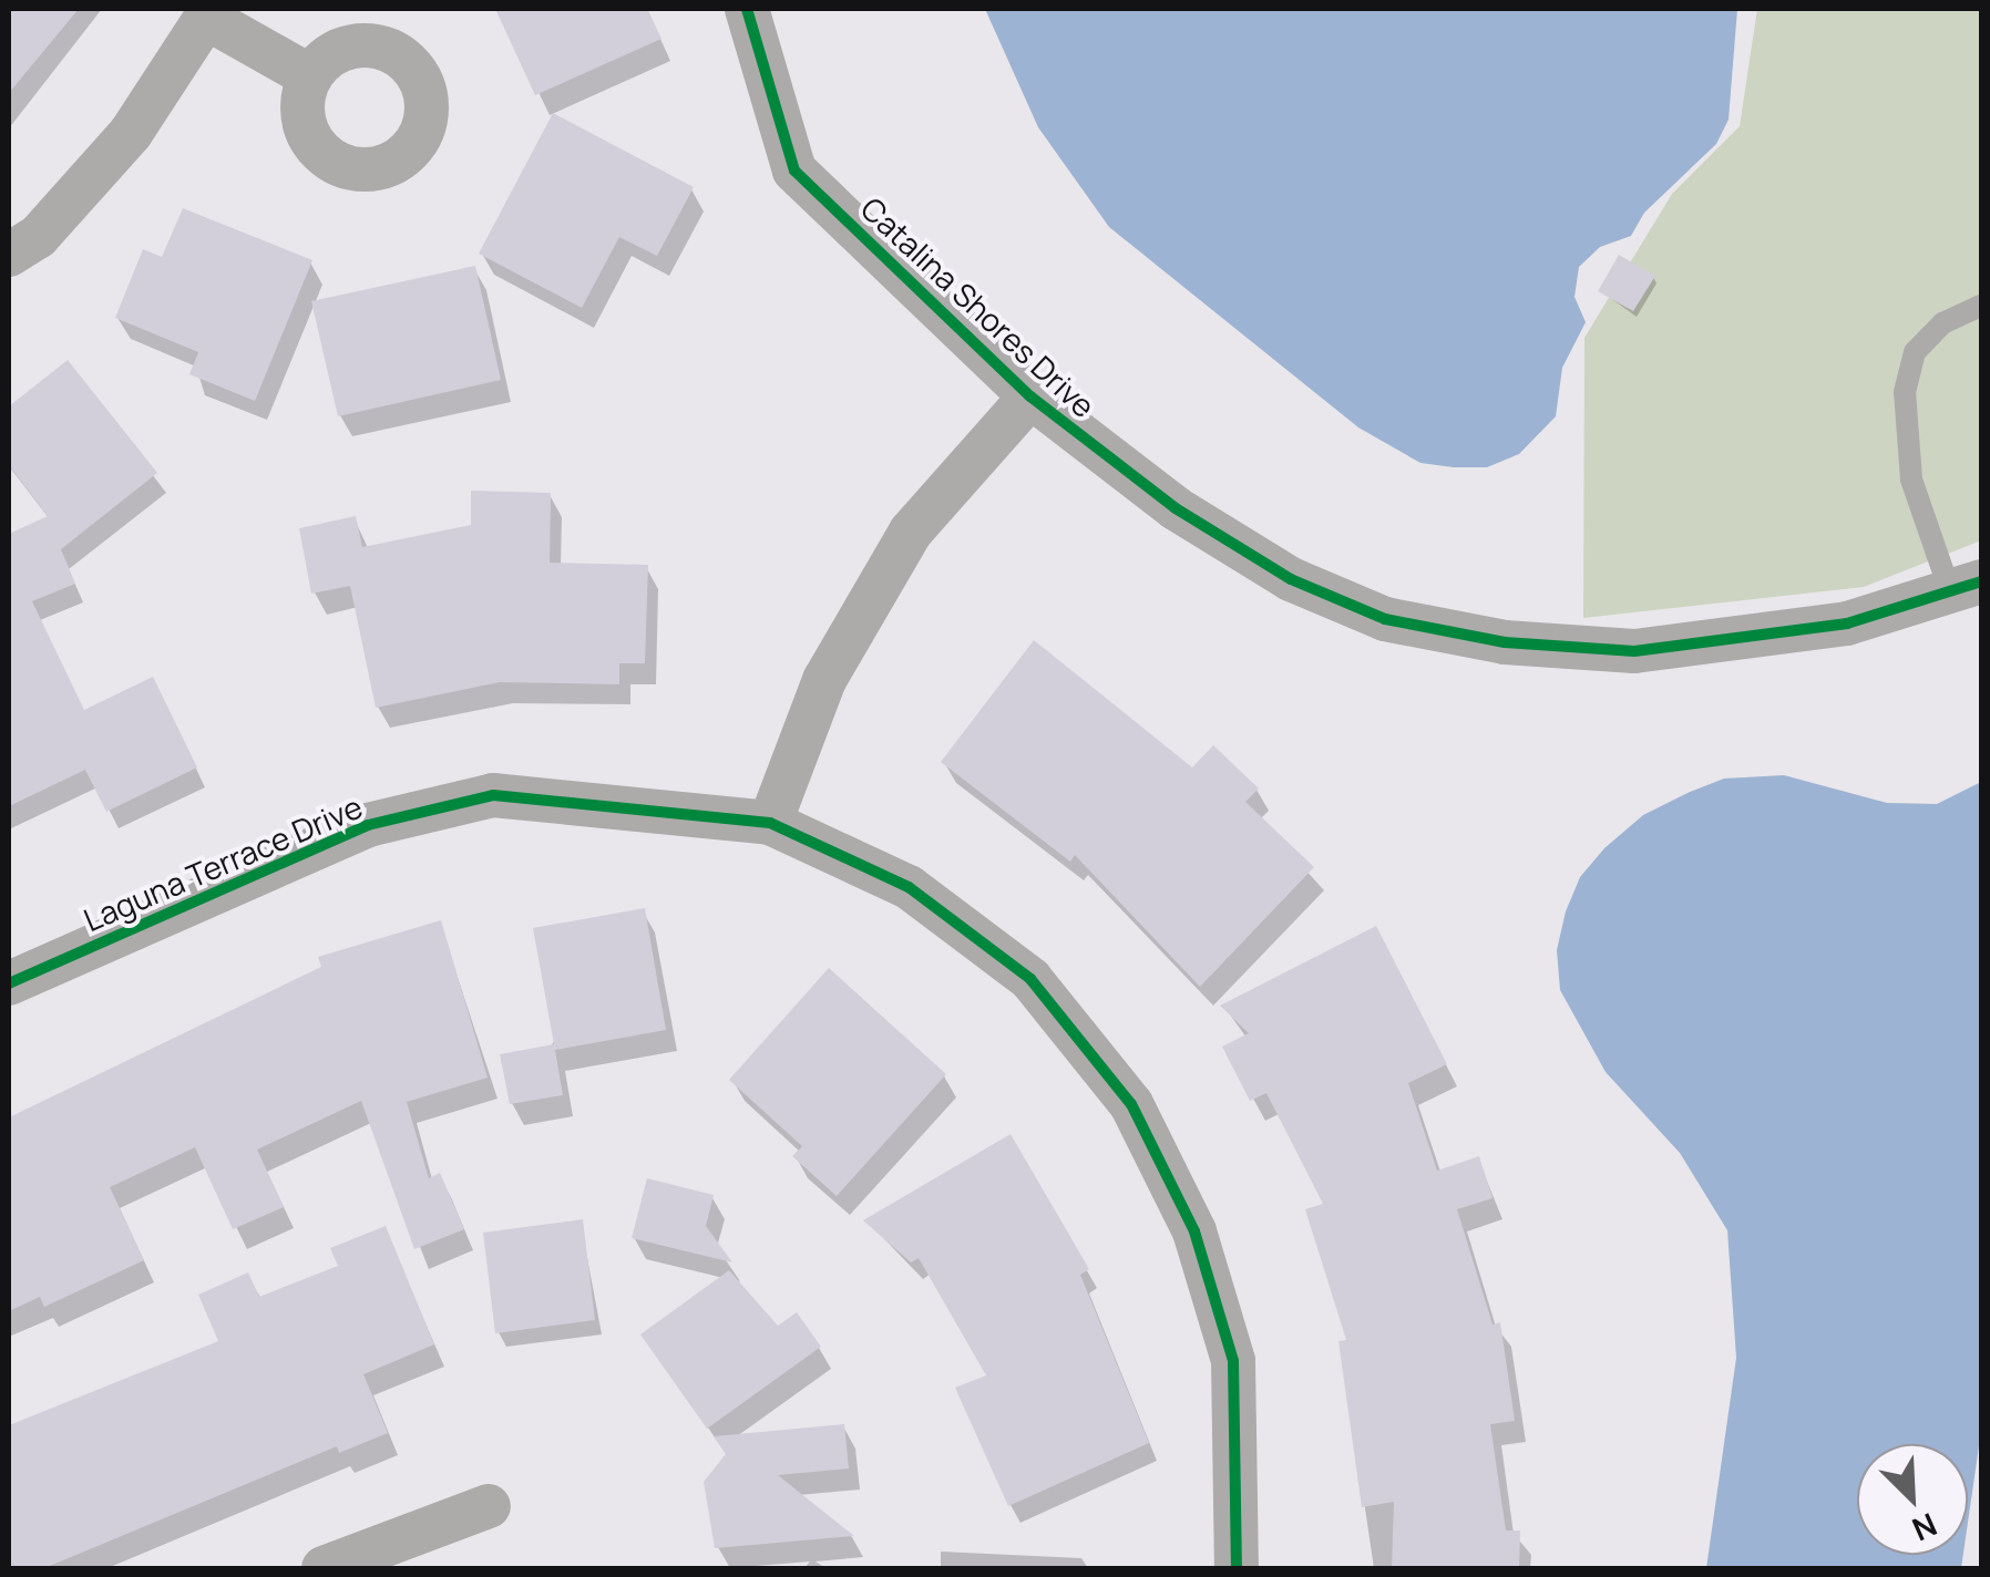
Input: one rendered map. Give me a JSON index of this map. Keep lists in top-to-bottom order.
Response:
{
  "streets": {
    "street": ["Catalina Shores Drive", "Laguna Terrace Drive"]
  },
  "north": "bottom right"
}
